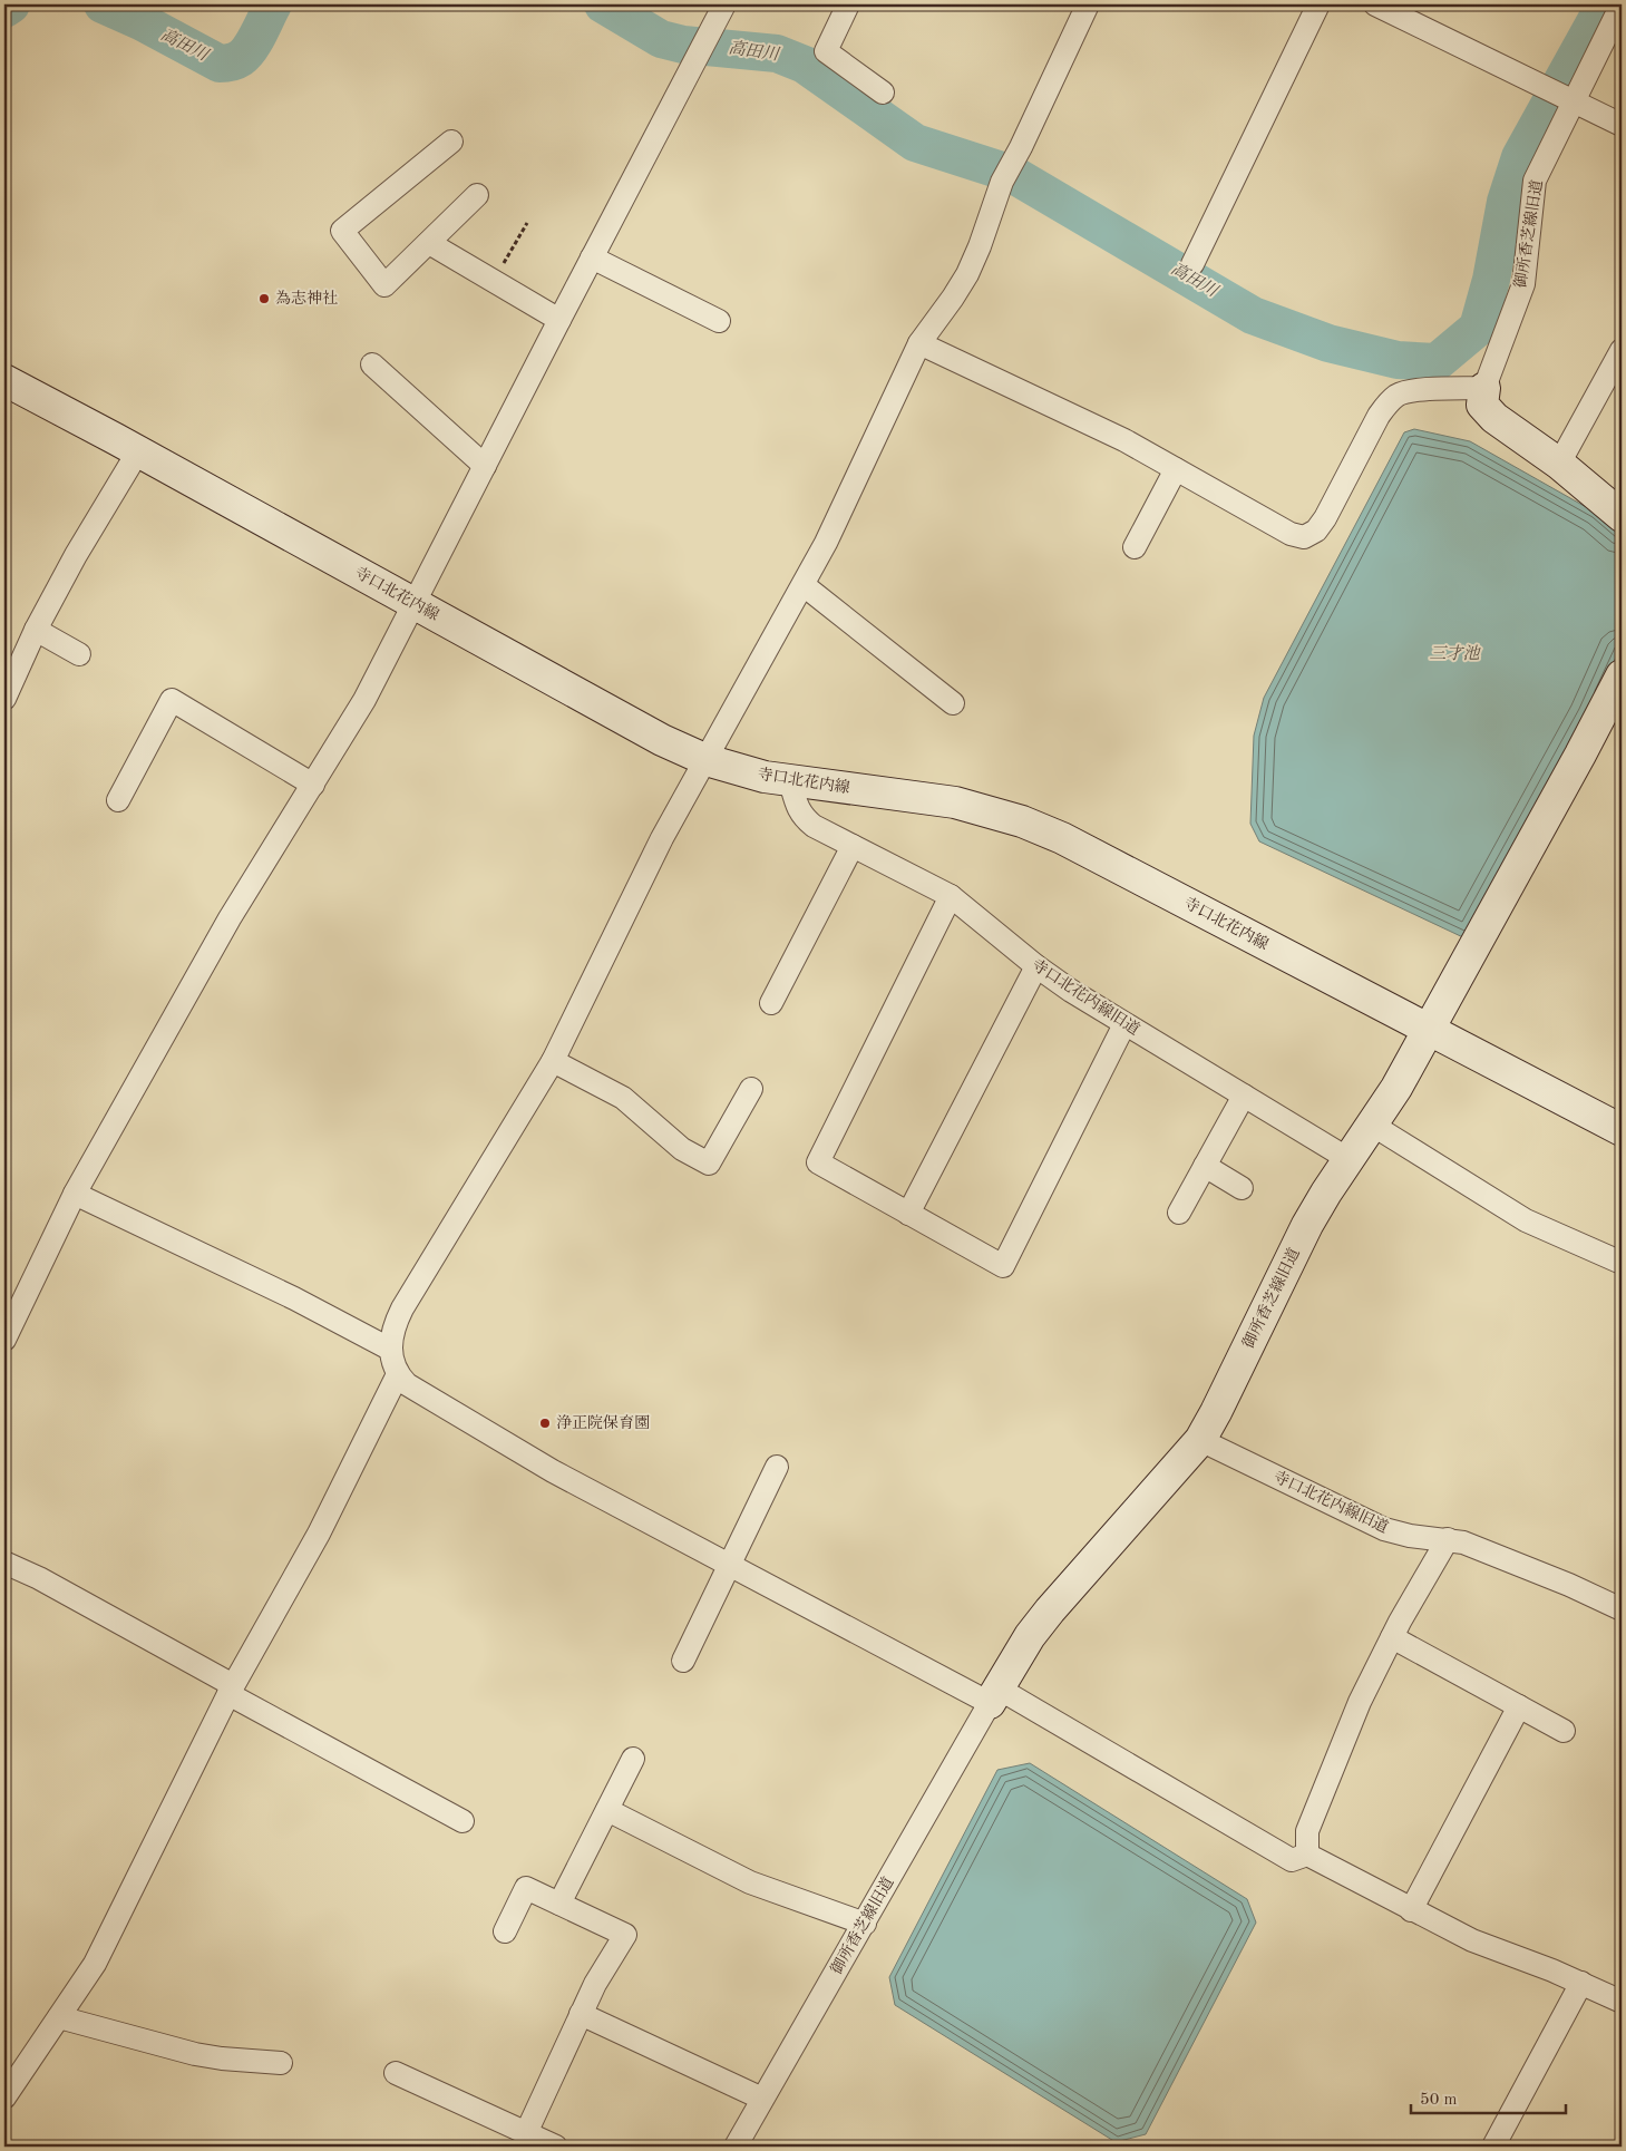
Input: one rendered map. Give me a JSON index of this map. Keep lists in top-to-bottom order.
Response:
{
  "streets": {
    "main road": ["御所香芝線旧道", "寺口北花内線"],
    "street": ["寺口北花内線旧道"]
  },
  "crossings": [
    ["御所香芝線旧道", "寺口北花内線"],
    ["御所香芝線旧道", "寺口北花内線旧道"],
    ["寺口北花内線", "寺口北花内線旧道"]
  ],
  "water": ["高田川", "三才池"],
  "places": ["為志神社", "浄正院保育園"],
  "scale_bar": "50 m"
}
